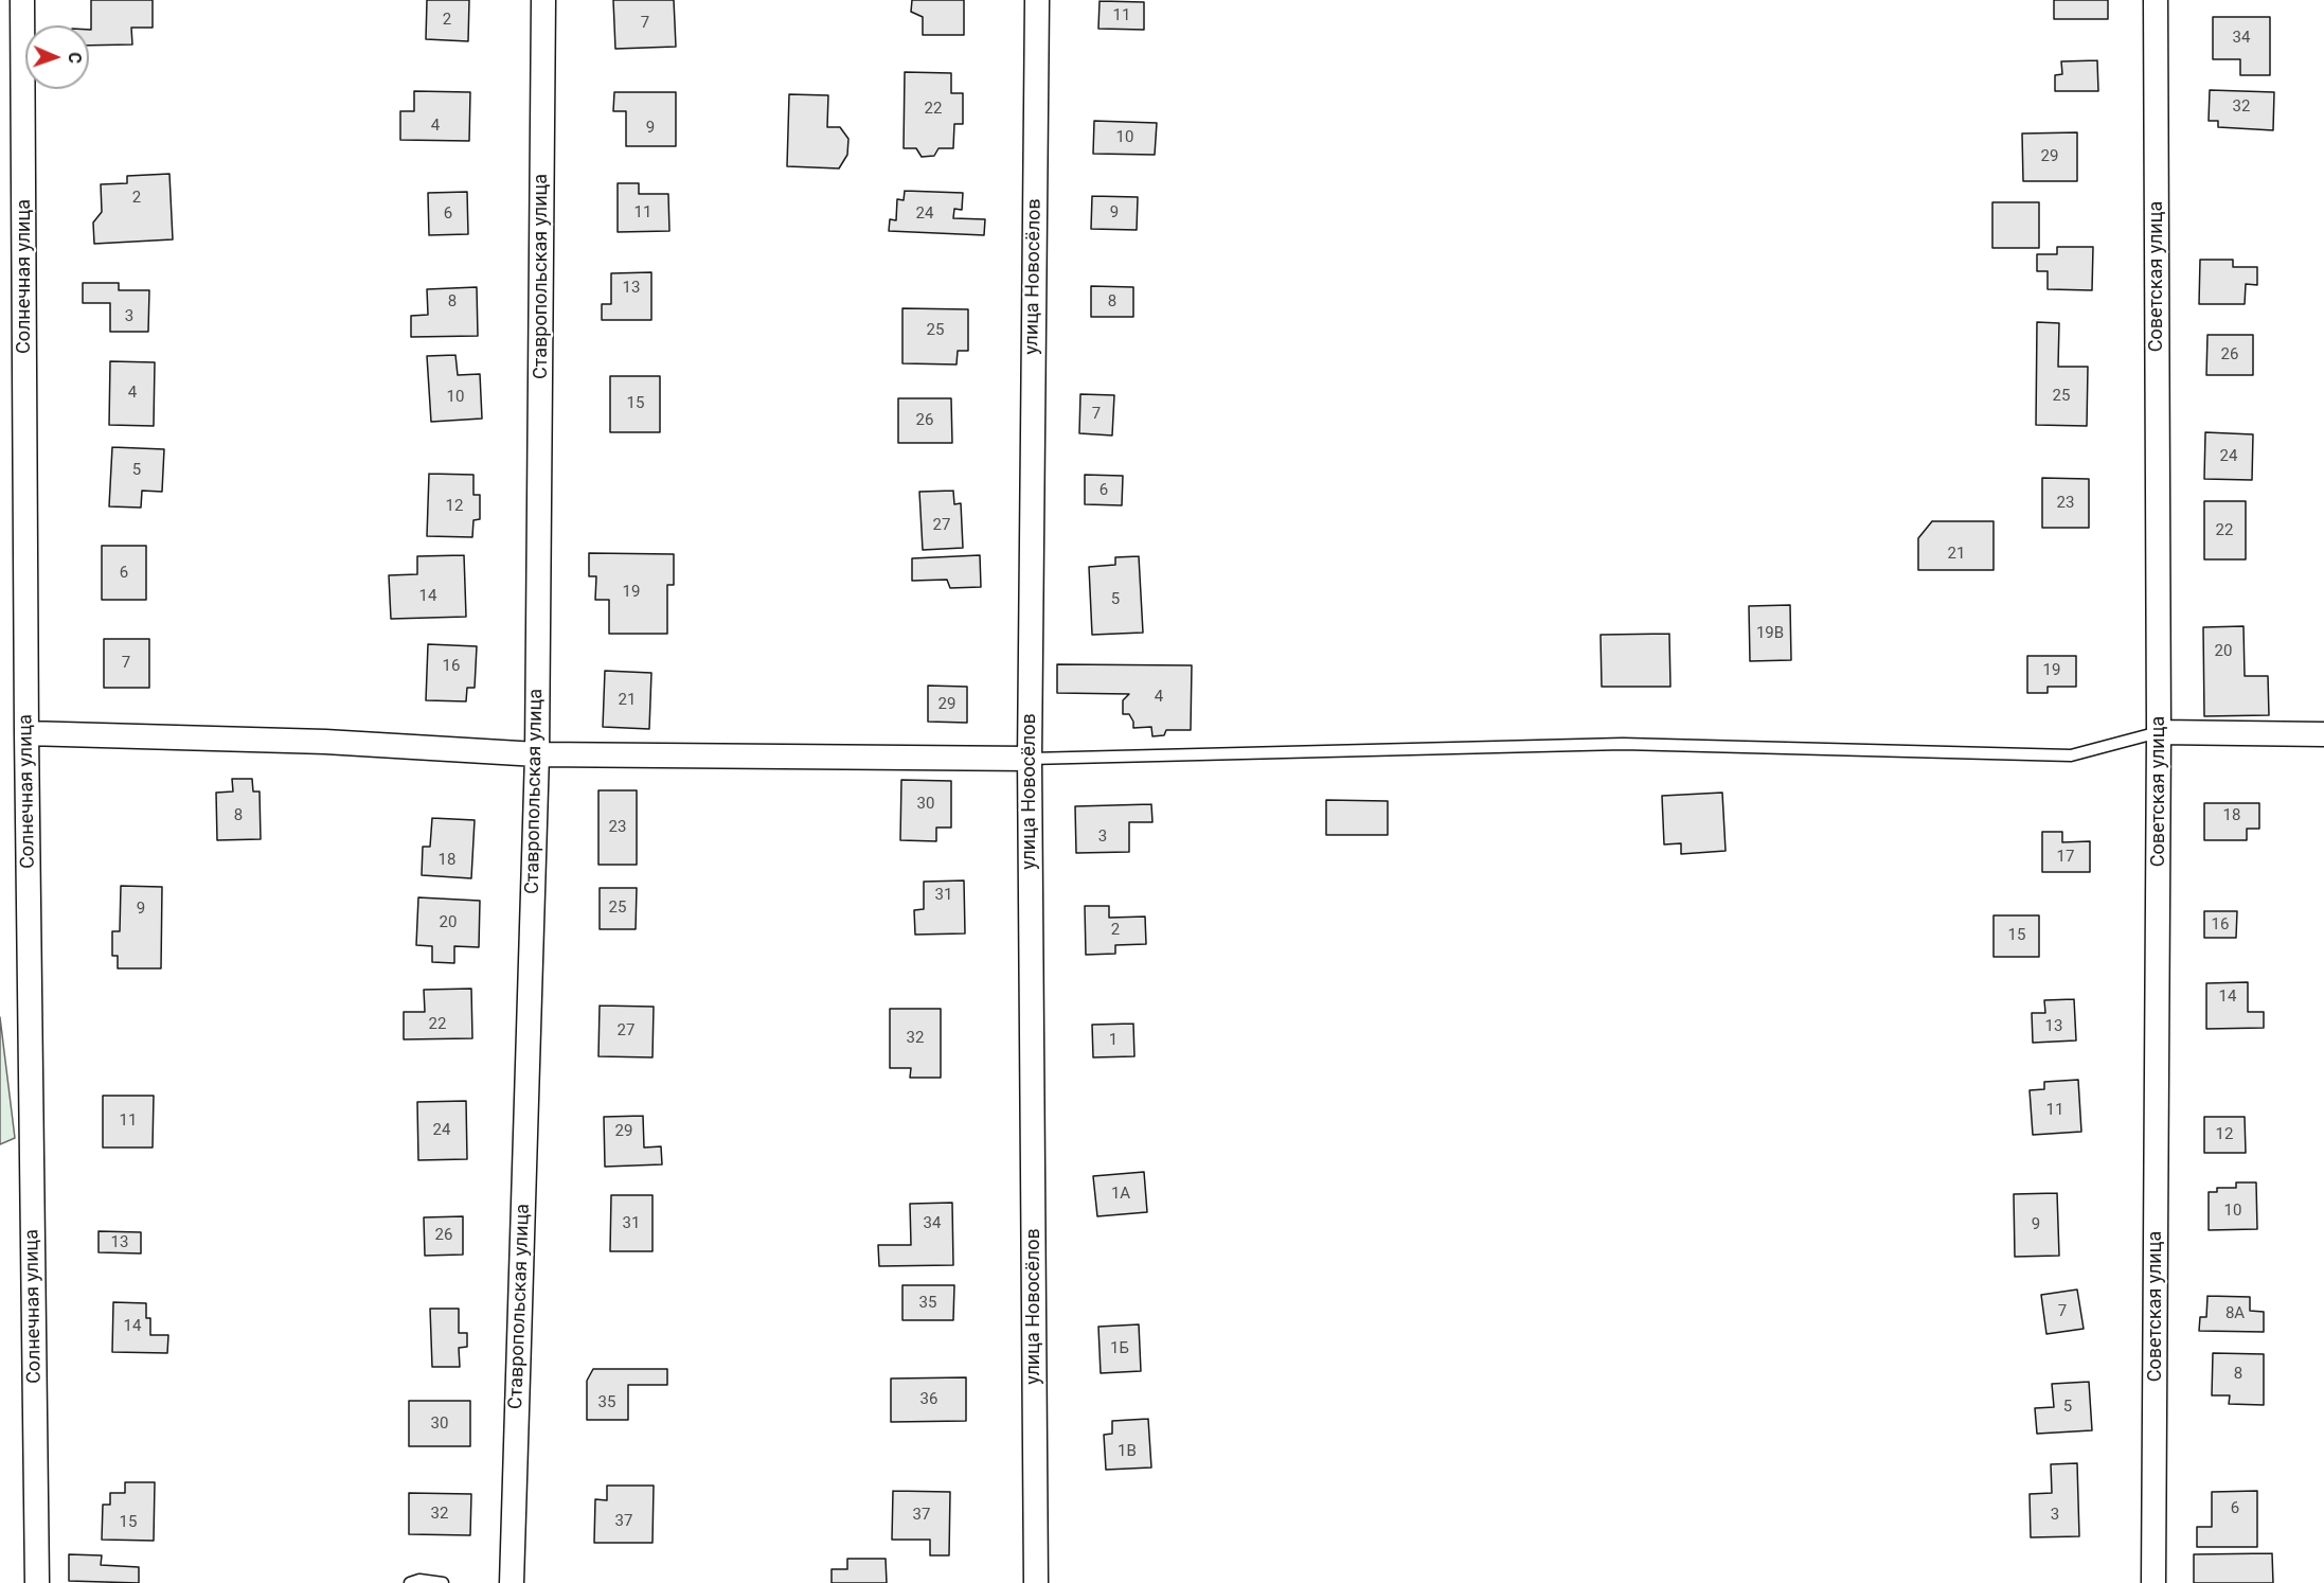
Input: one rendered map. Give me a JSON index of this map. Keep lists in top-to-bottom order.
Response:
{
  "streets": {
    "street": [
      "Солнечная улица",
      "Ставропольская улица",
      "улица Новосёлов",
      "Советская улица"
    ]
  },
  "house_numbers": [
    "11",
    "2",
    "7",
    "34",
    "32",
    "22",
    "4",
    "9",
    "10",
    "29",
    "2",
    "11",
    "9",
    "6",
    "24",
    "13",
    "8",
    "8",
    "3",
    "25",
    "26",
    "4",
    "25",
    "10",
    "15",
    "7",
    "26",
    "24",
    "5",
    "6",
    "23",
    "12",
    "27",
    "22",
    "21",
    "6",
    "19",
    "14",
    "5",
    "19В",
    "20",
    "7",
    "16",
    "19",
    "4",
    "21",
    "29",
    "30",
    "8",
    "18",
    "23",
    "3",
    "17",
    "18",
    "31",
    "25",
    "9",
    "20",
    "16",
    "2",
    "15",
    "14",
    "22",
    "13",
    "27",
    "32",
    "1",
    "11",
    "11",
    "24",
    "29",
    "12",
    "1А",
    "10",
    "31",
    "34",
    "9",
    "26",
    "13",
    "35",
    "7",
    "8А",
    "14",
    "1Б",
    "8",
    "36",
    "35",
    "5",
    "30",
    "1В",
    "6",
    "32",
    "37",
    "3",
    "37",
    "15"
  ],
  "north": "right"
}
